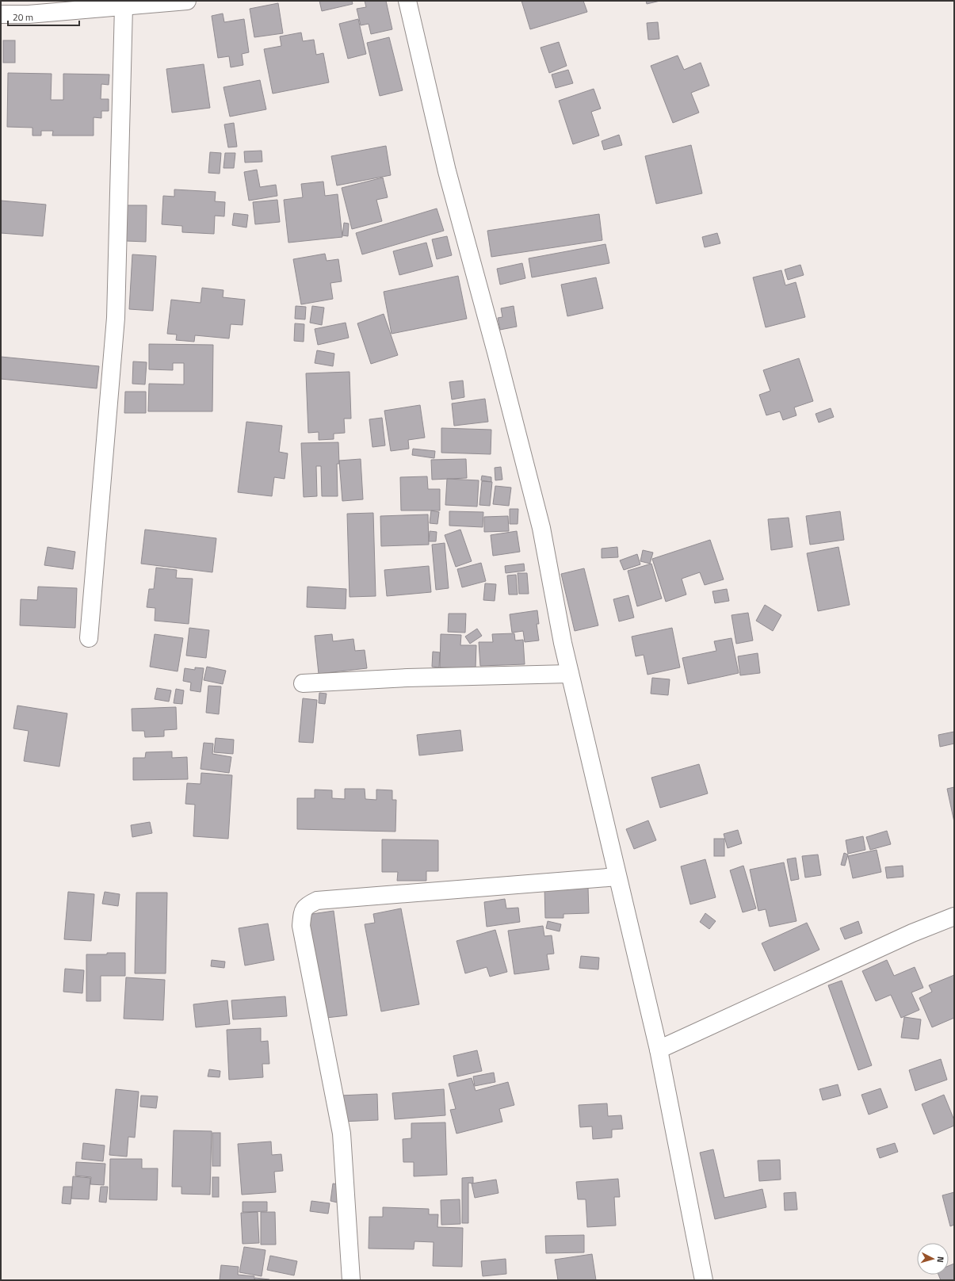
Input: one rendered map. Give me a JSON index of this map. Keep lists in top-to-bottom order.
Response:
{
  "scale_bar": "20 m",
  "north": "right"
}
